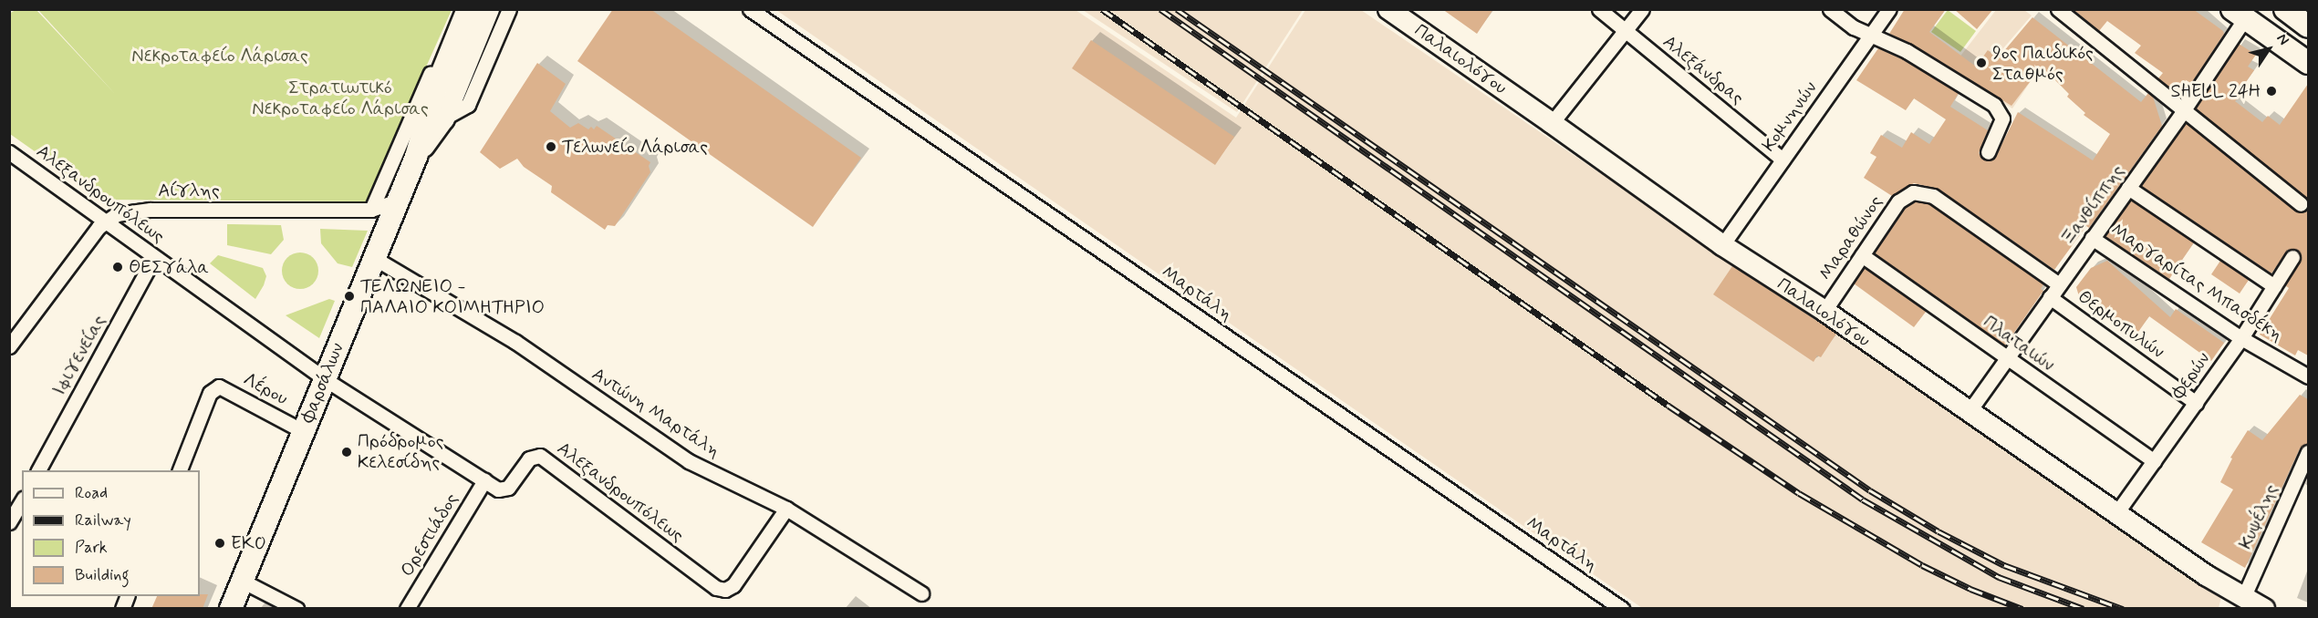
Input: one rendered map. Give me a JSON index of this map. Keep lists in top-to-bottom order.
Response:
{
  "streets": {
    "main road": ["Φαρσάλων"],
    "street": [
      "Παλαιολόγου",
      "Αλεξάνδρας",
      "Κομνηνών",
      "Αίγλης",
      "Αλεξανδρουπόλεως",
      "Ξανθίππης",
      "Μαραθώνος",
      "Μαργαρίτας Μπασδέκη",
      "Μαρτάλη",
      "Θερμοπυλών",
      "Πλαταιών",
      "Ιφιγενείας",
      "Φερών",
      "Λέρου",
      "Αντώνη Μαρτάλη",
      "Κυψέλης",
      "Ορεστιάδος"
    ]
  },
  "crossings": [
    ["Παλαιολόγου", "Κομνηνών"],
    ["Παλαιολόγου", "Ξανθίππης"],
    ["Παλαιολόγου", "Μαραθώνος"],
    ["Παλαιολόγου", "Φερών"],
    ["Παλαιολόγου", "Κυψέλης"],
    ["Αλεξάνδρας", "Κομνηνών"],
    ["Αίγλης", "Αλεξανδρουπόλεως"],
    ["Αίγλης", "Φαρσάλων"],
    ["Αλεξανδρουπόλεως", "Ιφιγενείας"],
    ["Αλεξανδρουπόλεως", "Φαρσάλων"],
    ["Αλεξανδρουπόλεως", "Αντώνη Μαρτάλη"],
    ["Αλεξανδρουπόλεως", "Ορεστιάδος"],
    ["Ξανθίππης", "Μαργαρίτας Μπασδέκη"],
    ["Ξανθίππης", "Θερμοπυλών"],
    ["Ξανθίππης", "Πλαταιών"],
    ["Μαραθώνος", "Θερμοπυλών"],
    ["Μαραθώνος", "Πλαταιών"],
    ["Μαργαρίτας Μπασδέκη", "Φερών"],
    ["Θερμοπυλών", "Φερών"],
    ["Πλαταιών", "Φερών"],
    ["Φαρσάλων", "Λέρου"],
    ["Φαρσάλων", "Αντώνη Μαρτάλη"]
  ],
  "parks": ["Νεκροταφείο Λάρισας", "Στρατιωτικό Νεκροταφείο Λάρισας"],
  "places": [
    "9ος Παιδικός Σταθμός",
    "SHELL 24H",
    "Τελωνείο Λάρισας",
    "ΘΕΣγάλα",
    "ΤΕΛΩΝΕΙΟ - ΠΑΛΑΙΟ ΚΟΙΜΗΤΗΡΙΟ",
    "Πρόδρομος Κελεσίδης",
    "EKO"
  ],
  "legend": [
    "Road",
    "Railway",
    "Park",
    "Building"
  ],
  "north": "top right"
}
